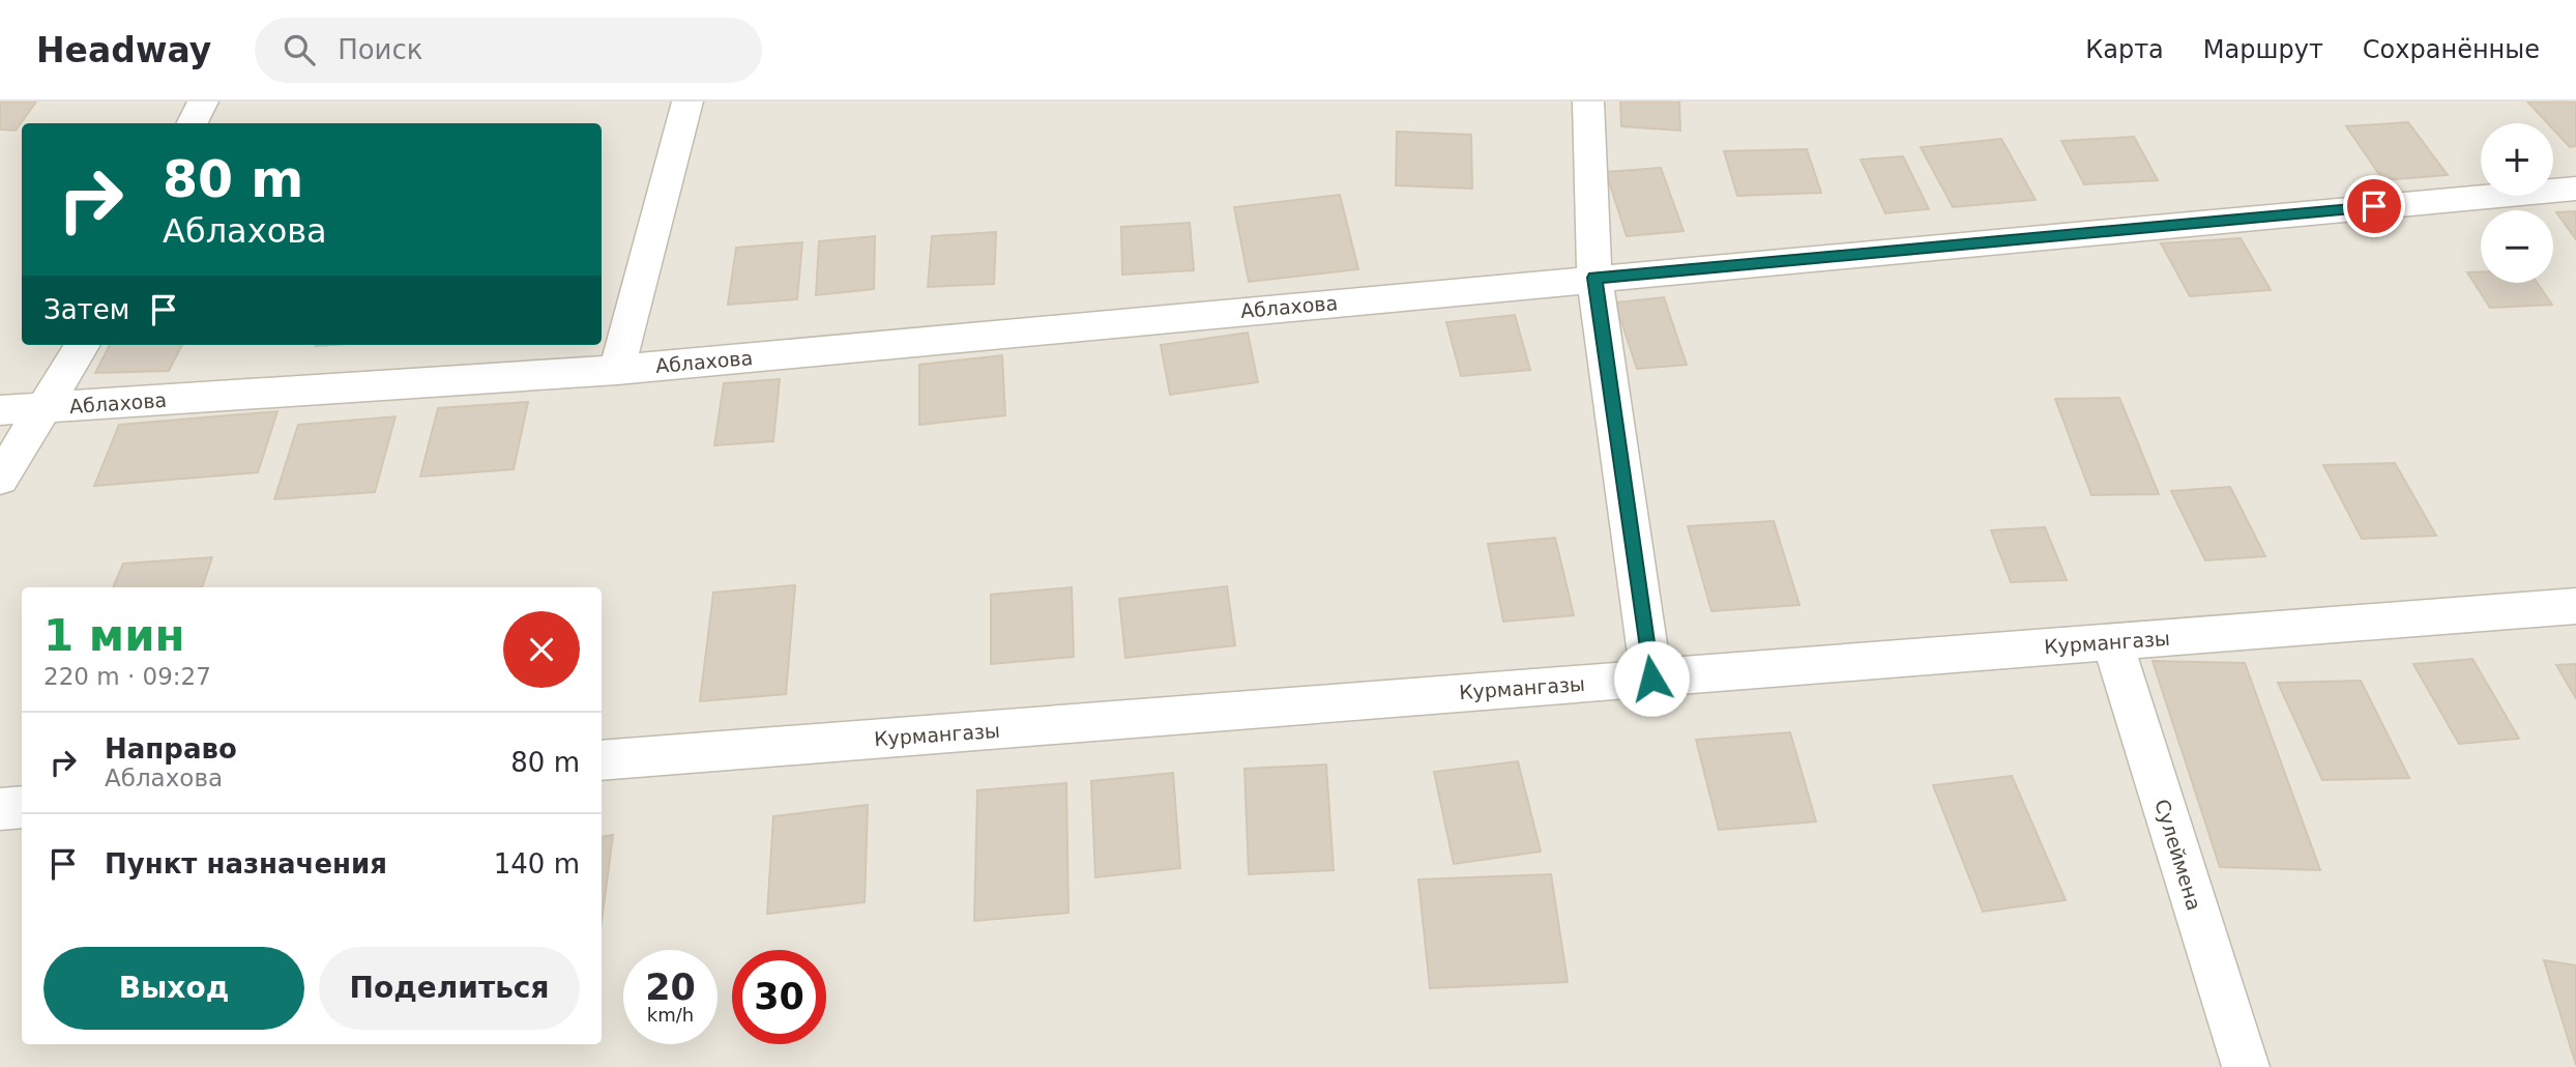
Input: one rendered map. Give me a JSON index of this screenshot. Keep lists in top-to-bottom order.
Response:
{
  "streets": {
    "street": ["Аблахова", "Курмангазы", "Сулеймена"]
  },
  "crossings": [
    ["Курмангазы", "Сулеймена"]
  ],
  "page": {
    "header": "Headway",
    "search": "Поиск",
    "nav": ["Карта", "Маршрут", "Сохранённые"],
    "map_buttons": ["+", "−"],
    "turn": ["80 m", "Аблахова"],
    "then": "Затем",
    "heading": ["1 мин", "220 m · 09:27"],
    "list": [
      {
        "name": "Направо",
        "note": "Аблахова",
        "value": "80 m"
      },
      {
        "name": "Пункт назначения",
        "value": "140 m"
      }
    ],
    "buttons": ["Выход", "Поделиться"],
    "speed": "20 km/h",
    "limit": "30"
  }
}
